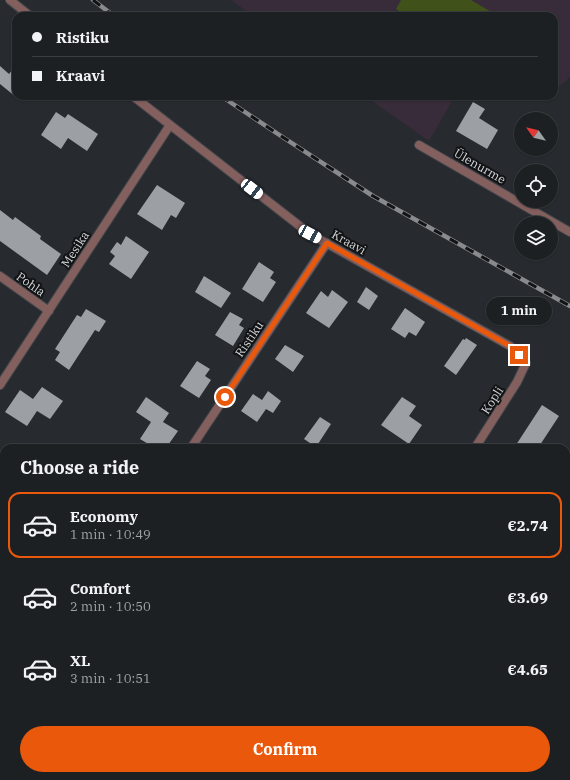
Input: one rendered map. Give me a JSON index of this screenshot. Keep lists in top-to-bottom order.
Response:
{
  "streets": {
    "street": [
      "Ülenurme",
      "Kraavi",
      "Mesika",
      "Pohla",
      "Ristiku",
      "Kopli"
    ]
  },
  "crossings": [
    ["Kraavi", "Mesika"],
    ["Kraavi", "Ristiku"],
    ["Kraavi", "Kopli"],
    ["Mesika", "Pohla"]
  ],
  "north": "top left",
  "page": {
    "banner": ["Ristiku", "Kraavi"],
    "bubble": "1 min",
    "heading": "Choose a ride",
    "list": [
      {
        "name": "Economy",
        "note": "1 min · 10:49",
        "value": "€2.74"
      },
      {
        "name": "Comfort",
        "note": "2 min · 10:50",
        "value": "€3.69"
      },
      {
        "name": "XL",
        "note": "3 min · 10:51",
        "value": "€4.65"
      }
    ],
    "buttons": "Confirm"
  }
}
